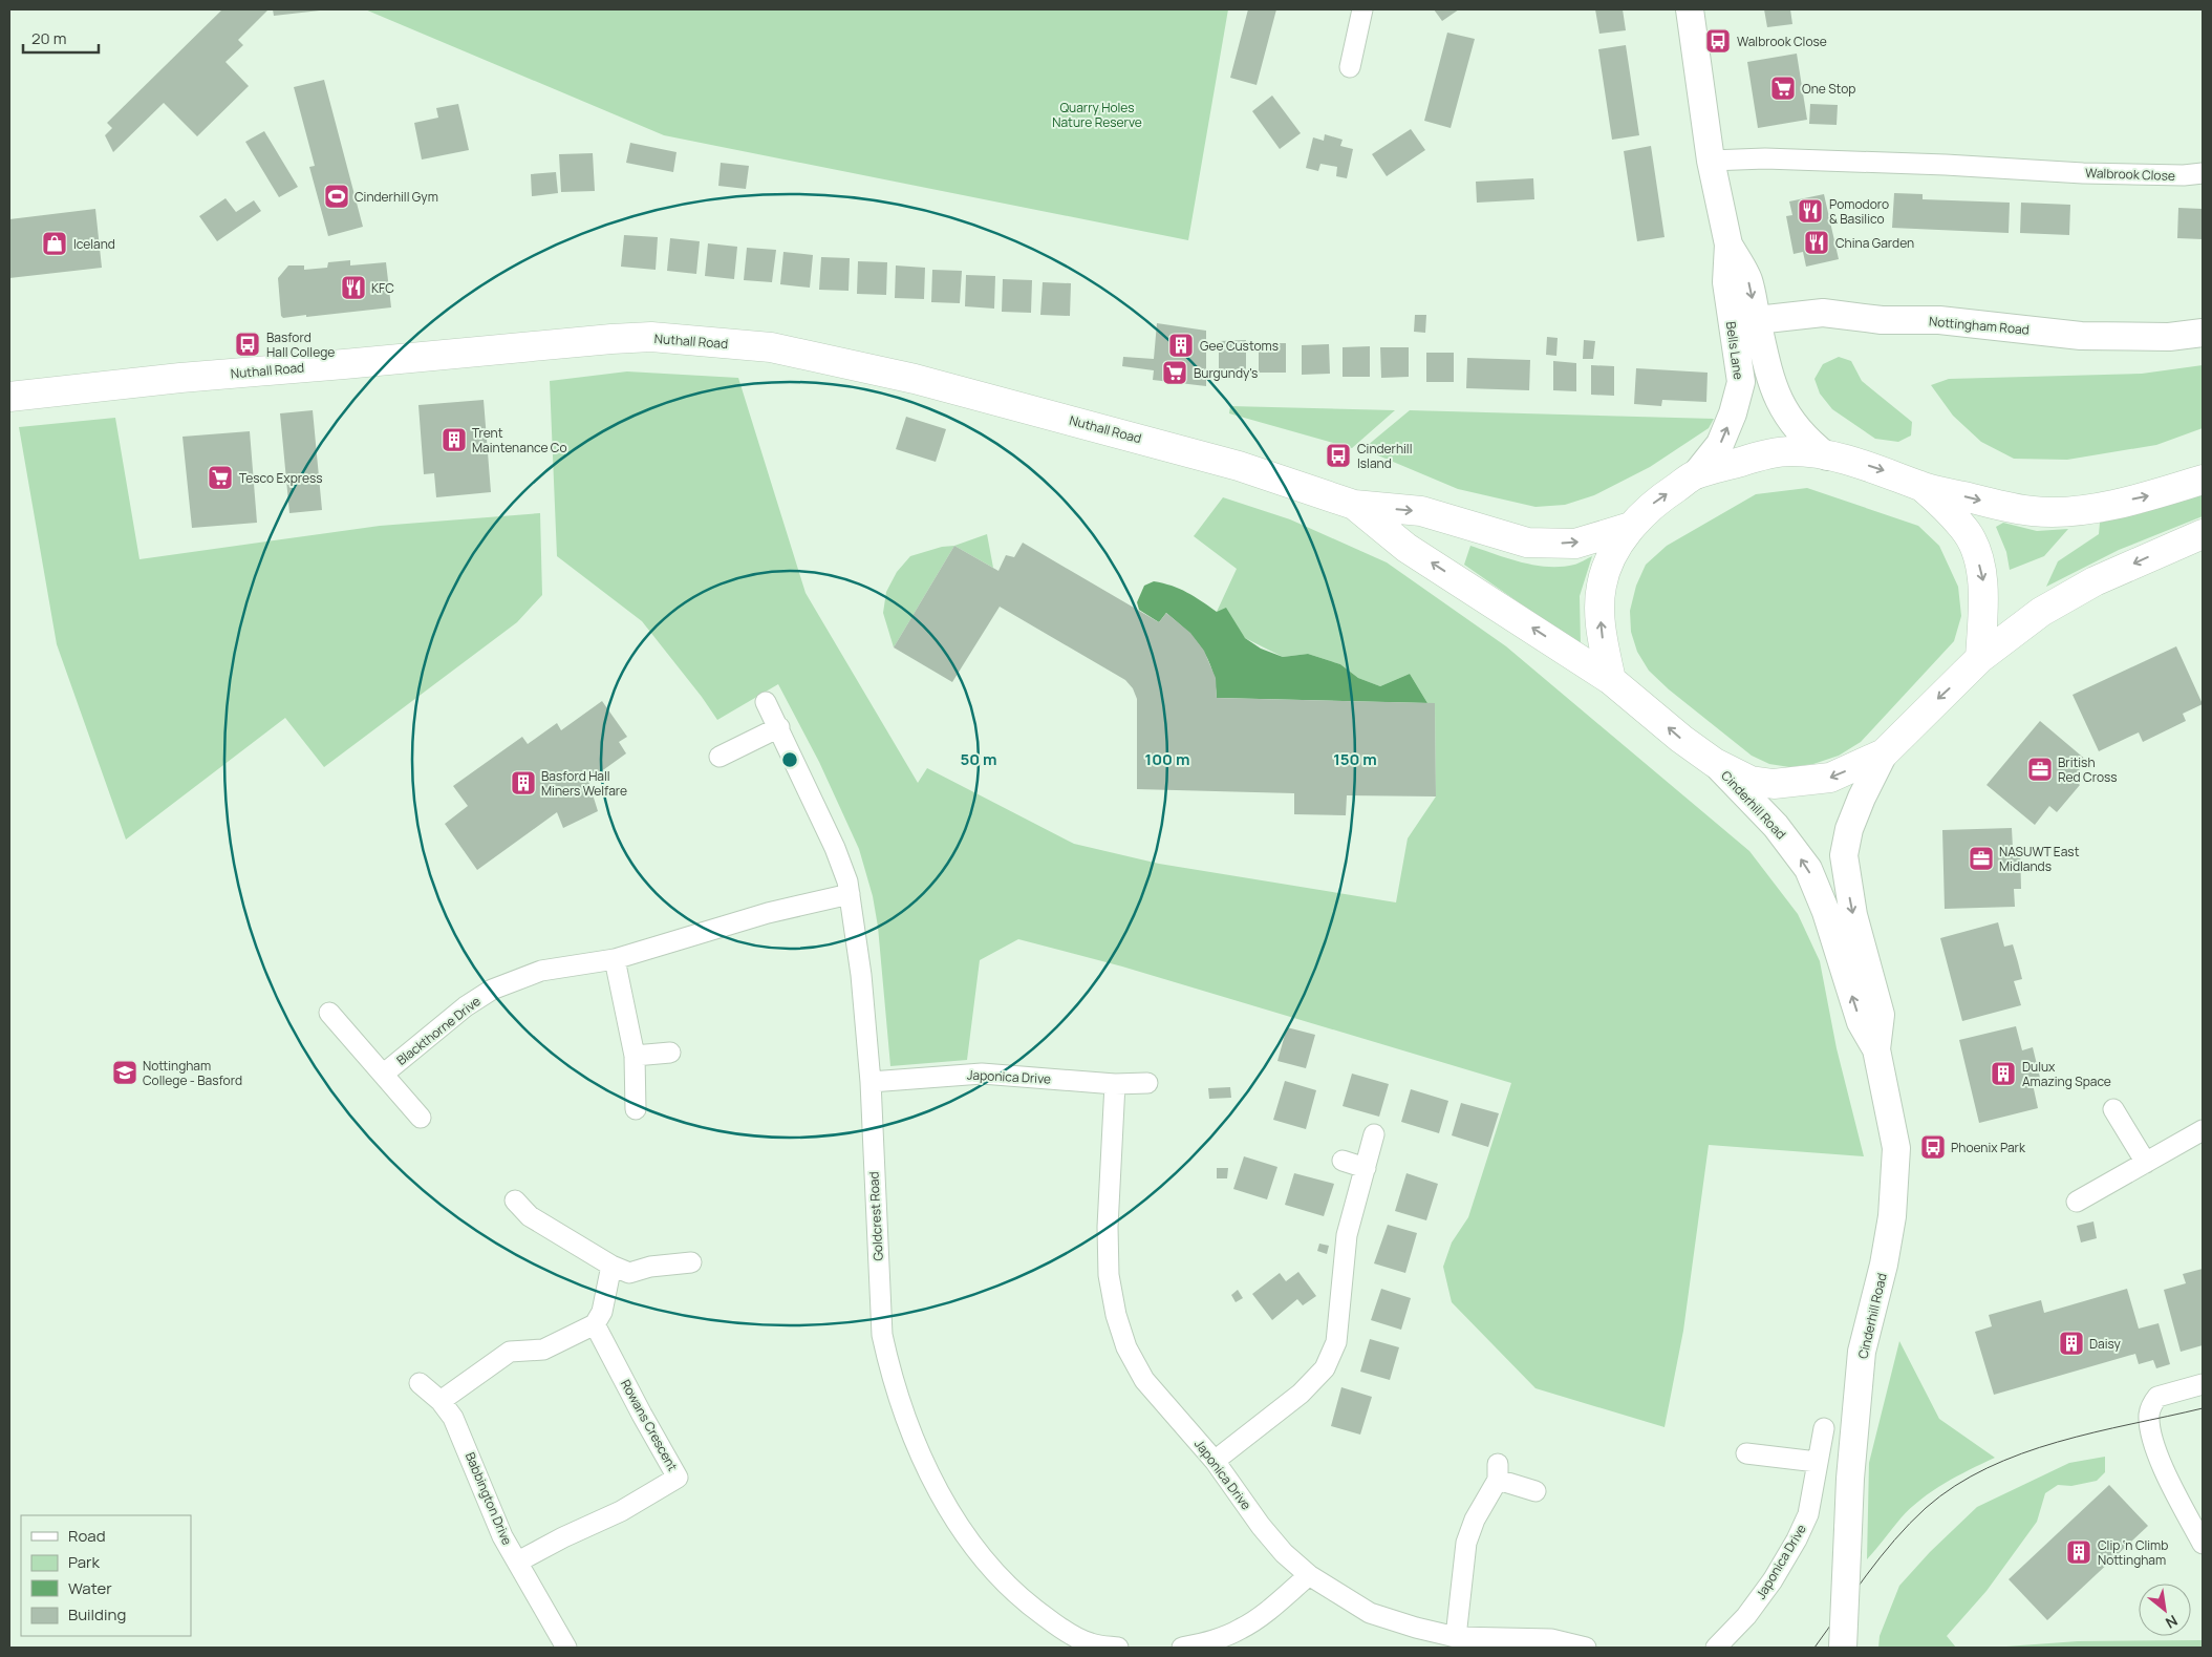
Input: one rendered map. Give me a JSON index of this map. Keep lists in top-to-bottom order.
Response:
{
  "streets": {
    "highway": ["Nuthall Road"],
    "street": [
      "Walbrook Close",
      "Nottingham Road",
      "Bells Lane",
      "Cinderhill Road",
      "Blackthorne Drive",
      "Japonica Drive",
      "Goldcrest Road",
      "Rowans Crescent",
      "Babbington Drive"
    ]
  },
  "crossings": [
    ["Walbrook Close", "Bells Lane"],
    ["Nottingham Road", "Bells Lane"],
    ["Blackthorne Drive", "Goldcrest Road"],
    ["Japonica Drive", "Goldcrest Road"],
    ["Rowans Crescent", "Babbington Drive"]
  ],
  "parks": ["Quarry Holes Nature Reserve"],
  "places": {
    "bus stop": [
      "Walbrook Close",
      "Basford Hall College",
      "Cinderhill Island",
      "Phoenix Park"
    ],
    "supermarket": ["One Stop", "Burgundy's", "Tesco Express"],
    "sports": ["Cinderhill Gym"],
    "restaurant": ["Pomodoro & Basilico", "China Garden", "KFC"],
    "shop": ["Iceland"],
    "building": [
      "Gee Customs",
      "Trent Maintenance Co",
      "Basford Hall Miners Welfare",
      "Dulux Amazing Space",
      "Daisy",
      "Clip ‘n Climb Nottingham"
    ],
    "office": ["British Red Cross", "NASUWT East Midlands"],
    "school or university": ["Nottingham College - Basford"]
  },
  "legend": [
    "Road",
    "Park",
    "Water",
    "Building"
  ],
  "scale_bar": "20 m",
  "north": "bottom right",
  "rings": ["50 m", "100 m", "150 m"]
}
